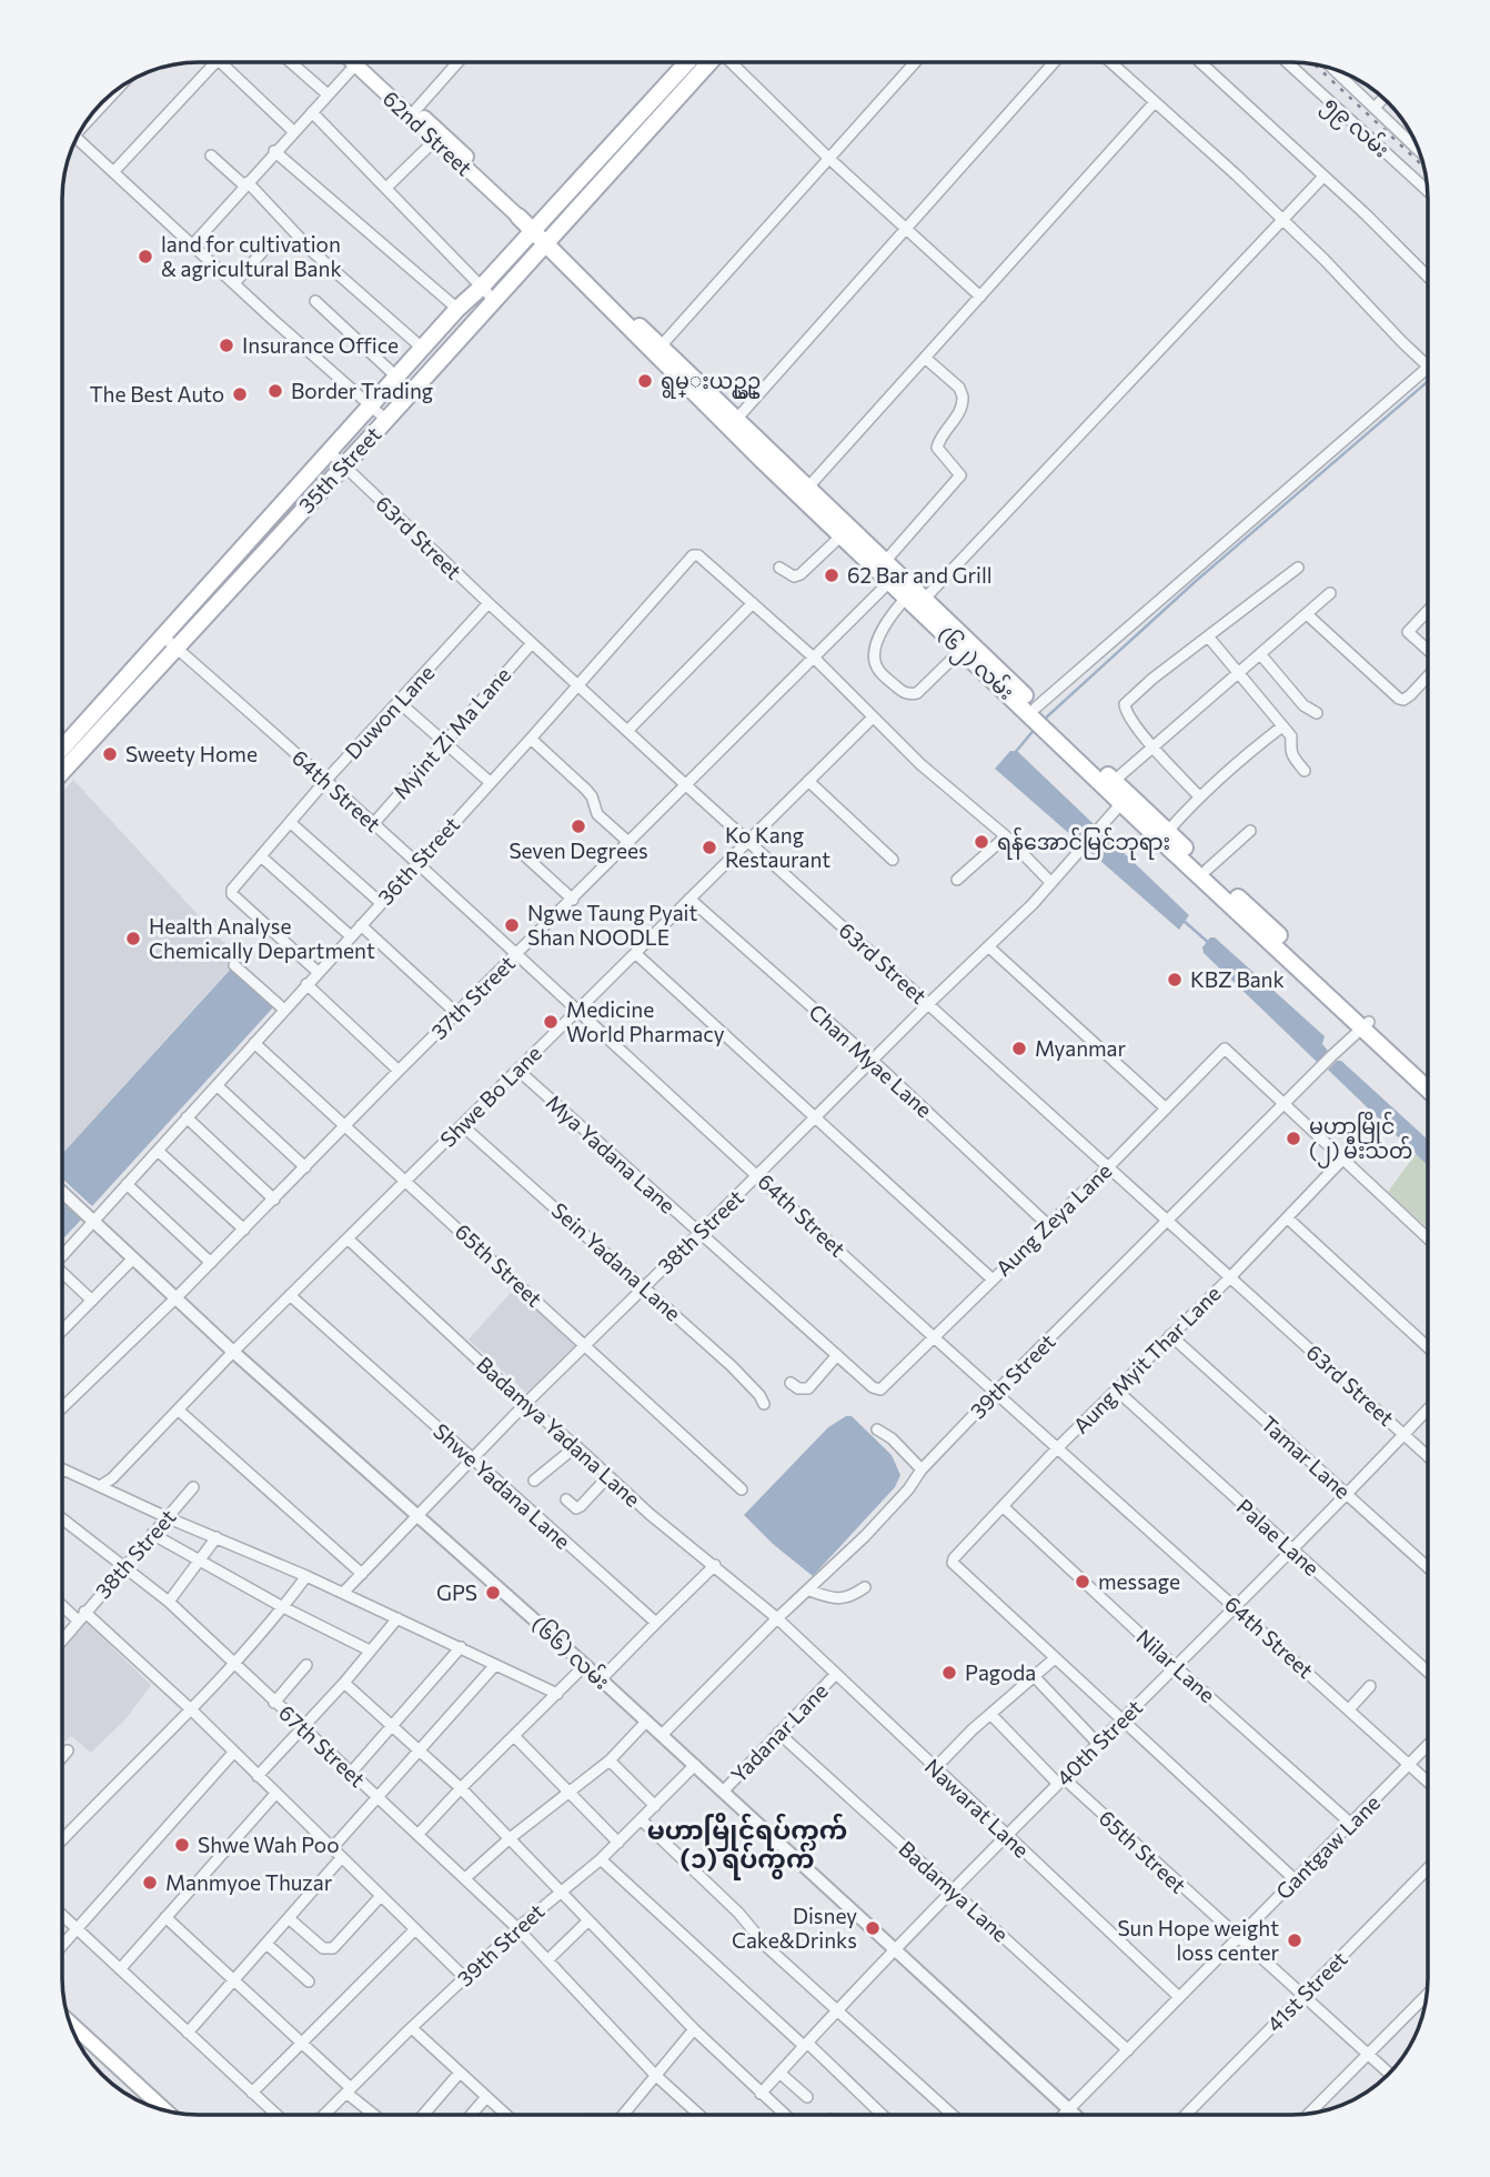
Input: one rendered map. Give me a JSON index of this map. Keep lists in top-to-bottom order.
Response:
{
  "streets": {
    "main road": ["62nd Street", "35th Street", "(၆၂) လမ်း"],
    "street": [
      "၅၉ လမ်း",
      "63rd Street",
      "Duwon Lane",
      "Myint Zi Ma Lane",
      "64th Street",
      "36th Street",
      "37th Street",
      "Chan Myae Lane",
      "Shwe Bo Lane",
      "Mya Yadana Lane",
      "Aung Zeya Lane",
      "38th Street",
      "Sein Yadana Lane",
      "65th Street",
      "Aung Myit Thar Lane",
      "39th Street",
      "Badamya Yadana Lane",
      "Tamar Lane",
      "Shwe Yadana Lane",
      "Palae Lane",
      "(၆၆) လမ်း",
      "Nilar Lane",
      "Yadanar Lane",
      "40th Street",
      "67th Street",
      "Nawarat Lane",
      "Gantgaw Lane",
      "Badamya Lane",
      "41st Street"
    ]
  },
  "crossings": [
    ["62nd Street", "(၆၂) လမ်း"],
    ["35th Street", "63rd Street"],
    ["35th Street", "(၆၂) လမ်း"],
    ["35th Street", "64th Street"],
    ["63rd Street", "Duwon Lane"],
    ["63rd Street", "Myint Zi Ma Lane"],
    ["63rd Street", "36th Street"],
    ["63rd Street", "37th Street"],
    ["63rd Street", "Shwe Bo Lane"],
    ["63rd Street", "Aung Zeya Lane"],
    ["63rd Street", "38th Street"],
    ["63rd Street", "Aung Myit Thar Lane"],
    ["63rd Street", "39th Street"],
    ["63rd Street", "40th Street"],
    ["(၆၂) လမ်း", "37th Street"],
    ["(၆၂) လမ်း", "38th Street"],
    ["(၆၂) လမ်း", "39th Street"],
    ["Duwon Lane", "64th Street"],
    ["Duwon Lane", "36th Street"],
    ["Myint Zi Ma Lane", "64th Street"],
    ["64th Street", "36th Street"],
    ["64th Street", "37th Street"],
    ["64th Street", "Shwe Bo Lane"],
    ["64th Street", "Aung Zeya Lane"],
    ["64th Street", "38th Street"],
    ["64th Street", "Aung Myit Thar Lane"],
    ["64th Street", "39th Street"],
    ["64th Street", "40th Street"],
    ["64th Street", "Gantgaw Lane"],
    ["36th Street", "65th Street"],
    ["36th Street", "(၆၆) လမ်း"],
    ["37th Street", "65th Street"],
    ["37th Street", "(၆၆) လမ်း"],
    ["Chan Myae Lane", "Shwe Bo Lane"],
    ["Chan Myae Lane", "Aung Zeya Lane"],
    ["Chan Myae Lane", "38th Street"],
    ["Shwe Bo Lane", "Mya Yadana Lane"],
    ["Shwe Bo Lane", "Sein Yadana Lane"],
    ["Shwe Bo Lane", "65th Street"],
    ["Shwe Bo Lane", "Badamya Yadana Lane"],
    ["Shwe Bo Lane", "Shwe Yadana Lane"],
    ["Shwe Bo Lane", "(၆၆) လမ်း"],
    ["Mya Yadana Lane", "Aung Zeya Lane"],
    ["Mya Yadana Lane", "38th Street"],
    ["Aung Zeya Lane", "39th Street"],
    ["38th Street", "Sein Yadana Lane"],
    ["38th Street", "65th Street"],
    ["38th Street", "Badamya Yadana Lane"],
    ["38th Street", "Shwe Yadana Lane"],
    ["38th Street", "(၆၆) လမ်း"],
    ["38th Street", "67th Street"],
    ["65th Street", "40th Street"],
    ["65th Street", "Gantgaw Lane"],
    ["65th Street", "41st Street"],
    ["Aung Myit Thar Lane", "Tamar Lane"],
    ["Aung Myit Thar Lane", "Palae Lane"],
    ["Aung Myit Thar Lane", "Nilar Lane"],
    ["39th Street", "Badamya Yadana Lane"],
    ["39th Street", "(၆၆) လမ်း"],
    ["39th Street", "67th Street"],
    ["39th Street", "Nawarat Lane"],
    ["Badamya Yadana Lane", "Nawarat Lane"],
    ["Tamar Lane", "40th Street"],
    ["Palae Lane", "40th Street"],
    ["(၆၆) လမ်း", "Yadanar Lane"],
    ["(၆၆) လမ်း", "40th Street"],
    ["(၆၆) လမ်း", "Gantgaw Lane"],
    ["Nilar Lane", "40th Street"],
    ["Nilar Lane", "Gantgaw Lane"],
    ["Yadanar Lane", "Nawarat Lane"],
    ["Yadanar Lane", "Badamya Lane"],
    ["40th Street", "Nawarat Lane"],
    ["40th Street", "Badamya Lane"],
    ["Nawarat Lane", "Gantgaw Lane"],
    ["Gantgaw Lane", "Badamya Lane"]
  ],
  "districts": ["မဟာမြိုင်ရပ်ကွက် (၁) ရပ်ကွက်"],
  "places": [
    "land for cultivation & agricultural Bank",
    "Insurance Office",
    "ရွမ္းယဥ္ယဥ္",
    "Border Trading",
    "The Best Auto",
    "62 Bar and Grill",
    "Sweety Home",
    "Seven Degrees",
    "ရန်အောင်မြင်ဘုရား",
    "Ko Kang Restaurant",
    "Ngwe Taung Pyait Shan NOODLE",
    "Health Analyse Chemically Department",
    "KBZ Bank",
    "Medicine World Pharmacy",
    "Myanmar",
    "မဟာမြိုင် (၂) မီးသတ်",
    "message",
    "GPS",
    "Pagoda",
    "Shwe Wah Poo",
    "Manmyoe Thuzar",
    "Disney Cake&Drinks",
    "Sun Hope weight loss center"
  ]
}
